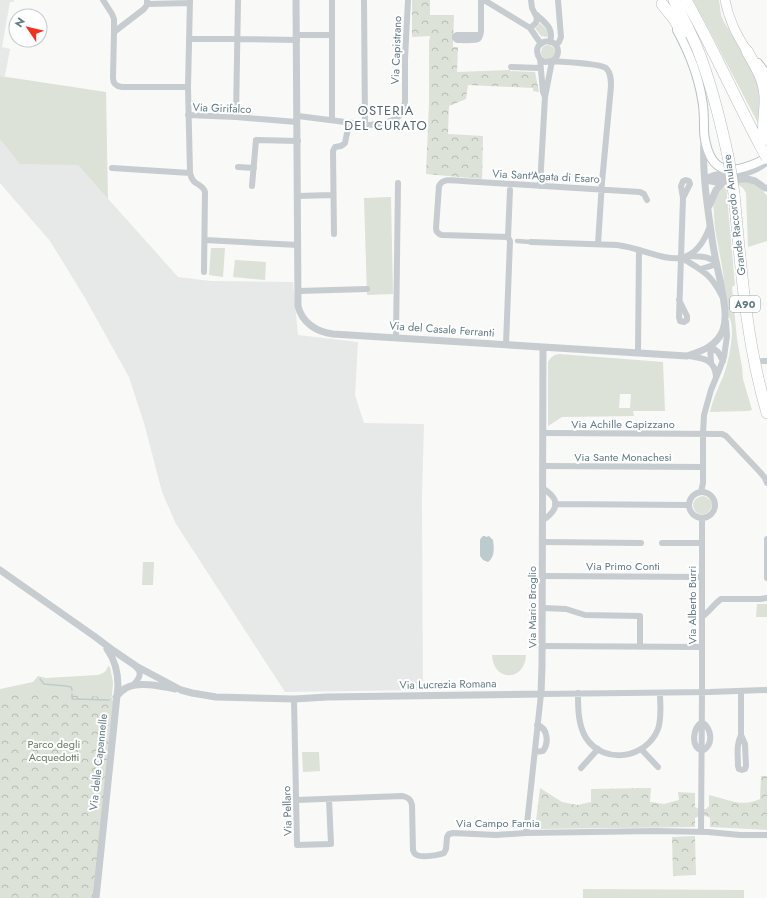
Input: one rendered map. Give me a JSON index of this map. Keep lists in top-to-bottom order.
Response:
{
  "streets": {
    "highway": ["Grande Raccordo Anulare", "A90"],
    "street": [
      "Via Capistrano",
      "Via Girifalco",
      "Via Sant'Agata di Esaro",
      "Via del Casale Ferranti",
      "Via Achille Capizzano",
      "Via Sante Monachesi",
      "Via Primo Conti",
      "Via Alberto Burri",
      "Via Mario Broglio",
      "Via Lucrezia Romana",
      "Via delle Capannelle",
      "Via Pellaro",
      "Via Campo Farnia"
    ]
  },
  "crossings": [
    ["Via Capistrano", "Via Girifalco"],
    ["Via Capistrano", "Via del Casale Ferranti"],
    ["Via Girifalco", "Via del Casale Ferranti"],
    ["Via del Casale Ferranti", "Via Mario Broglio"],
    ["Via Achille Capizzano", "Via Mario Broglio"],
    ["Via Sante Monachesi", "Via Mario Broglio"],
    ["Via Primo Conti", "Via Alberto Burri"],
    ["Via Primo Conti", "Via Mario Broglio"],
    ["Via Alberto Burri", "Via Lucrezia Romana"],
    ["Via Alberto Burri", "Via Campo Farnia"],
    ["Via Mario Broglio", "Via Lucrezia Romana"],
    ["Via Lucrezia Romana", "Via delle Capannelle"],
    ["Via Lucrezia Romana", "Via Pellaro"],
    ["Via Pellaro", "Via Campo Farnia"]
  ],
  "districts": ["OSTERIA DEL CURATO"],
  "parks": ["Parco degli Acquedotti"],
  "north": "top left"
}
